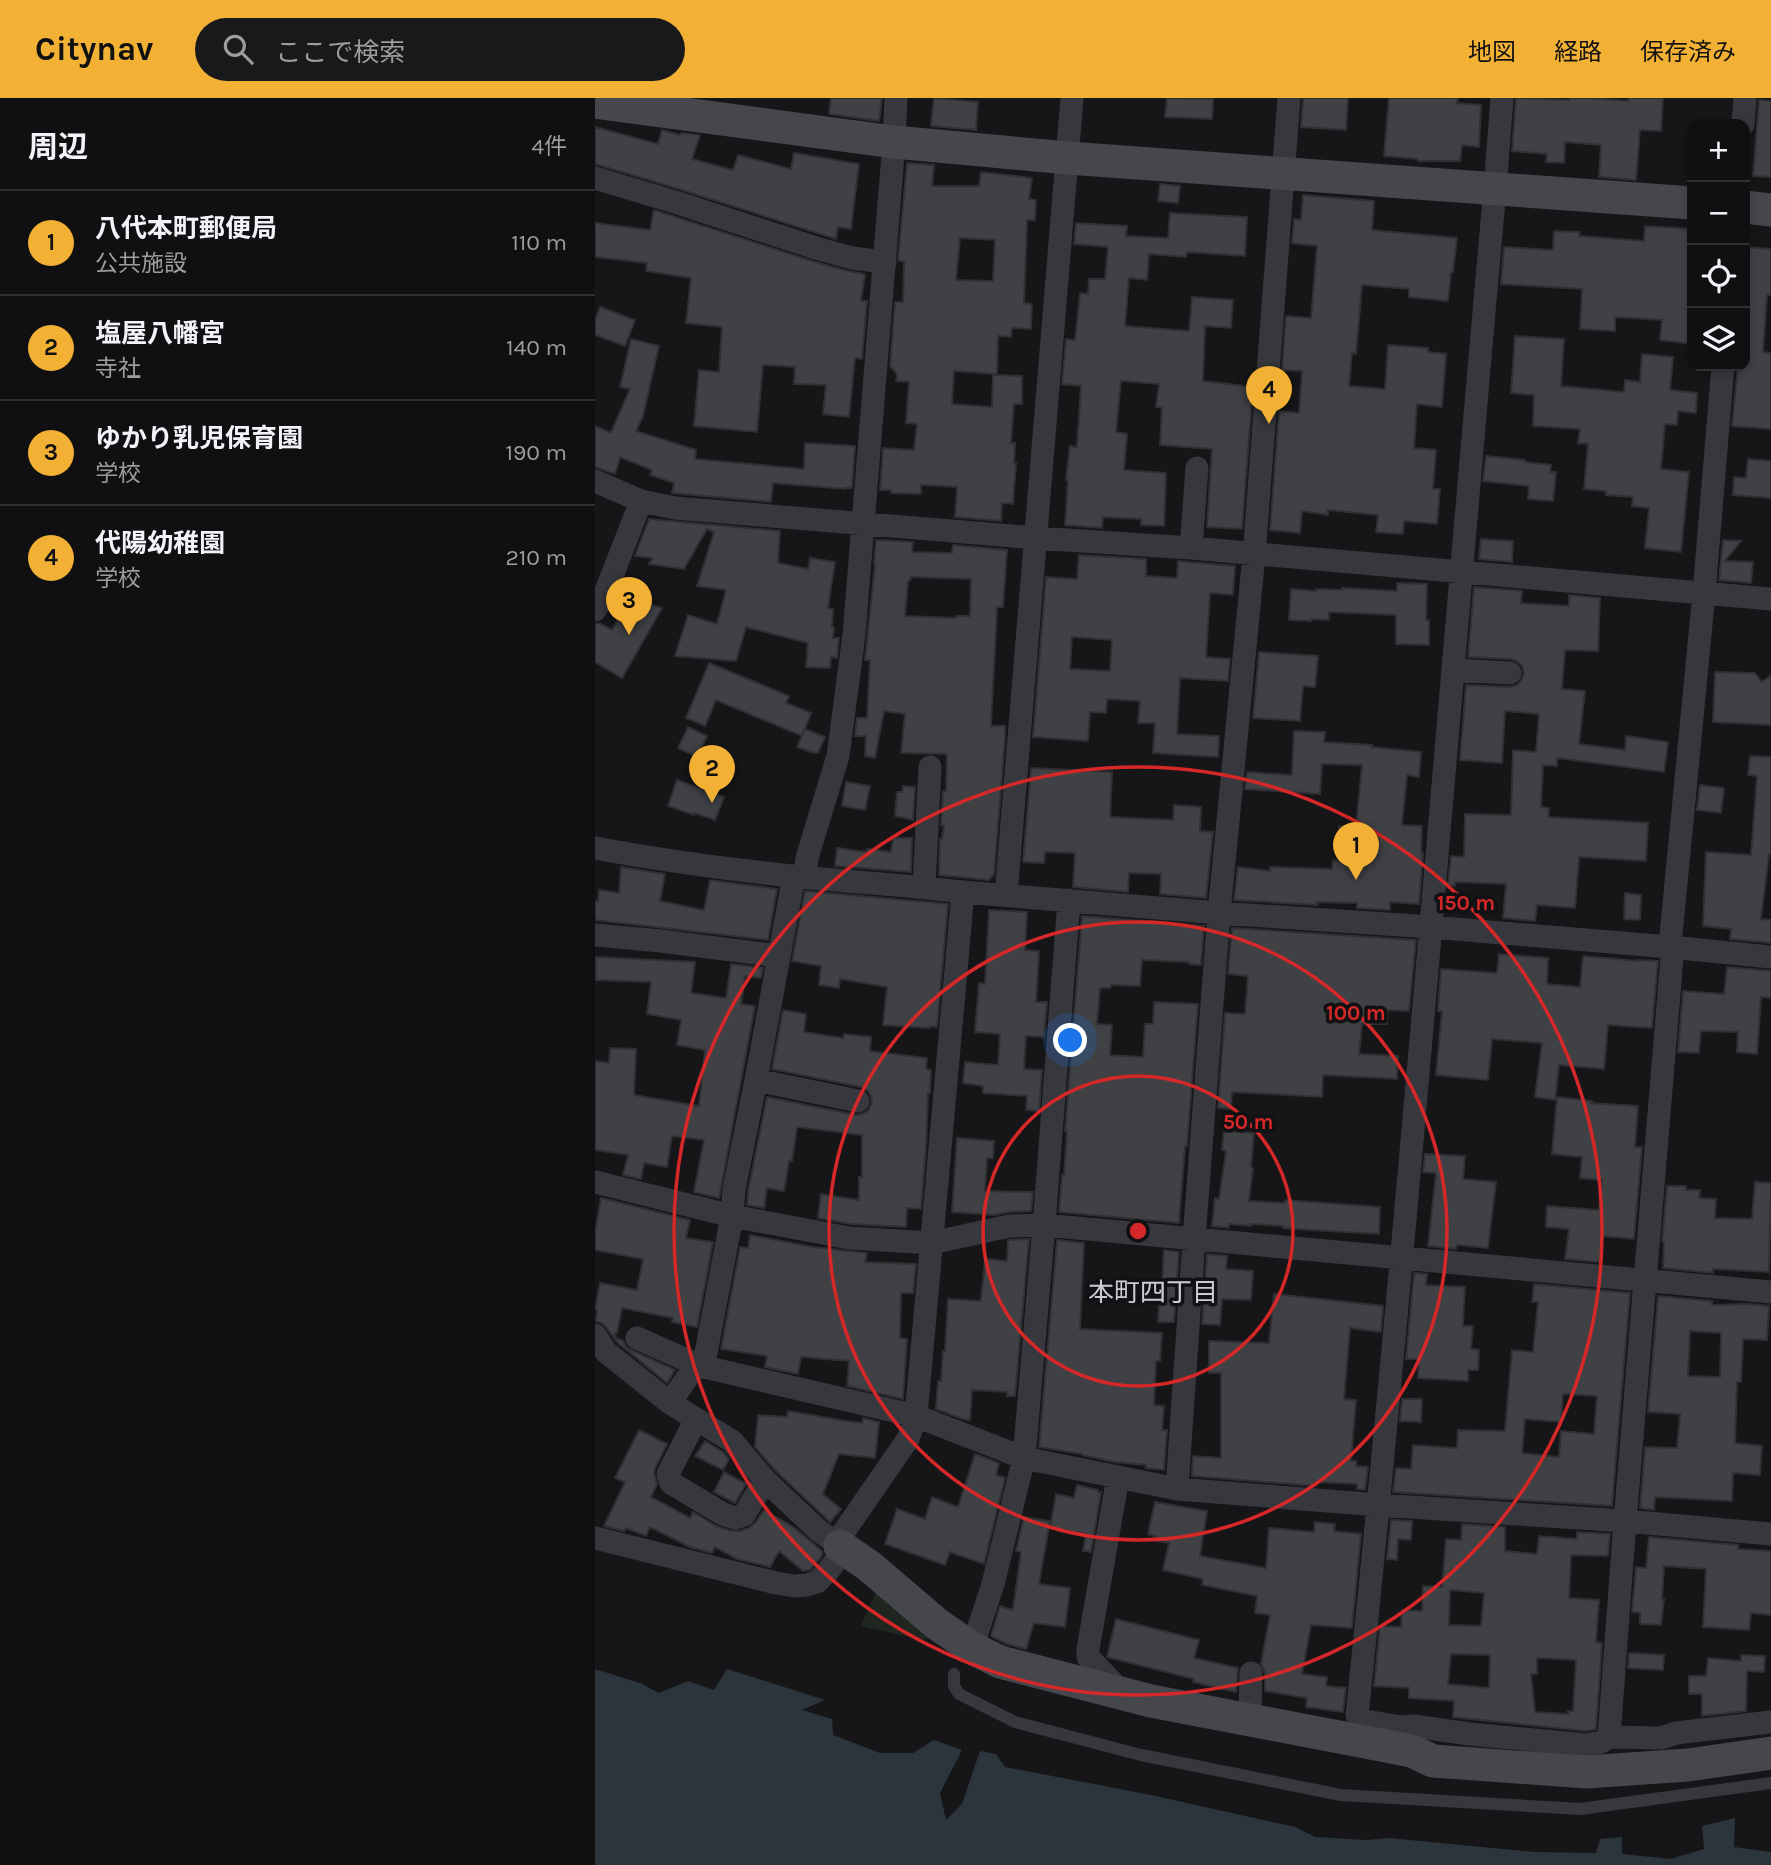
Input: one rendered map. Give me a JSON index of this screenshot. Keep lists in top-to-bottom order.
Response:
{
  "districts": ["本町四丁目"],
  "page": {
    "header": "Citynav",
    "search": "ここで検索",
    "nav": ["地図", "経路", "保存済み"],
    "heading": ["周辺", "4件"],
    "map_buttons": ["+", "−"],
    "list": [
      {
        "mark": "1",
        "name": "八代本町郵便局",
        "note": "公共施設",
        "value": "110 m"
      },
      {
        "mark": "2",
        "name": "塩屋八幡宮",
        "note": "寺社",
        "value": "140 m"
      },
      {
        "mark": "3",
        "name": "ゆかり乳児保育園",
        "note": "学校",
        "value": "190 m"
      },
      {
        "mark": "4",
        "name": "代陽幼稚園",
        "note": "学校",
        "value": "210 m"
      }
    ],
    "pins": [
      "4",
      "3",
      "2",
      "1"
    ]
  },
  "rings": ["150 m", "100 m", "50 m"]
}
